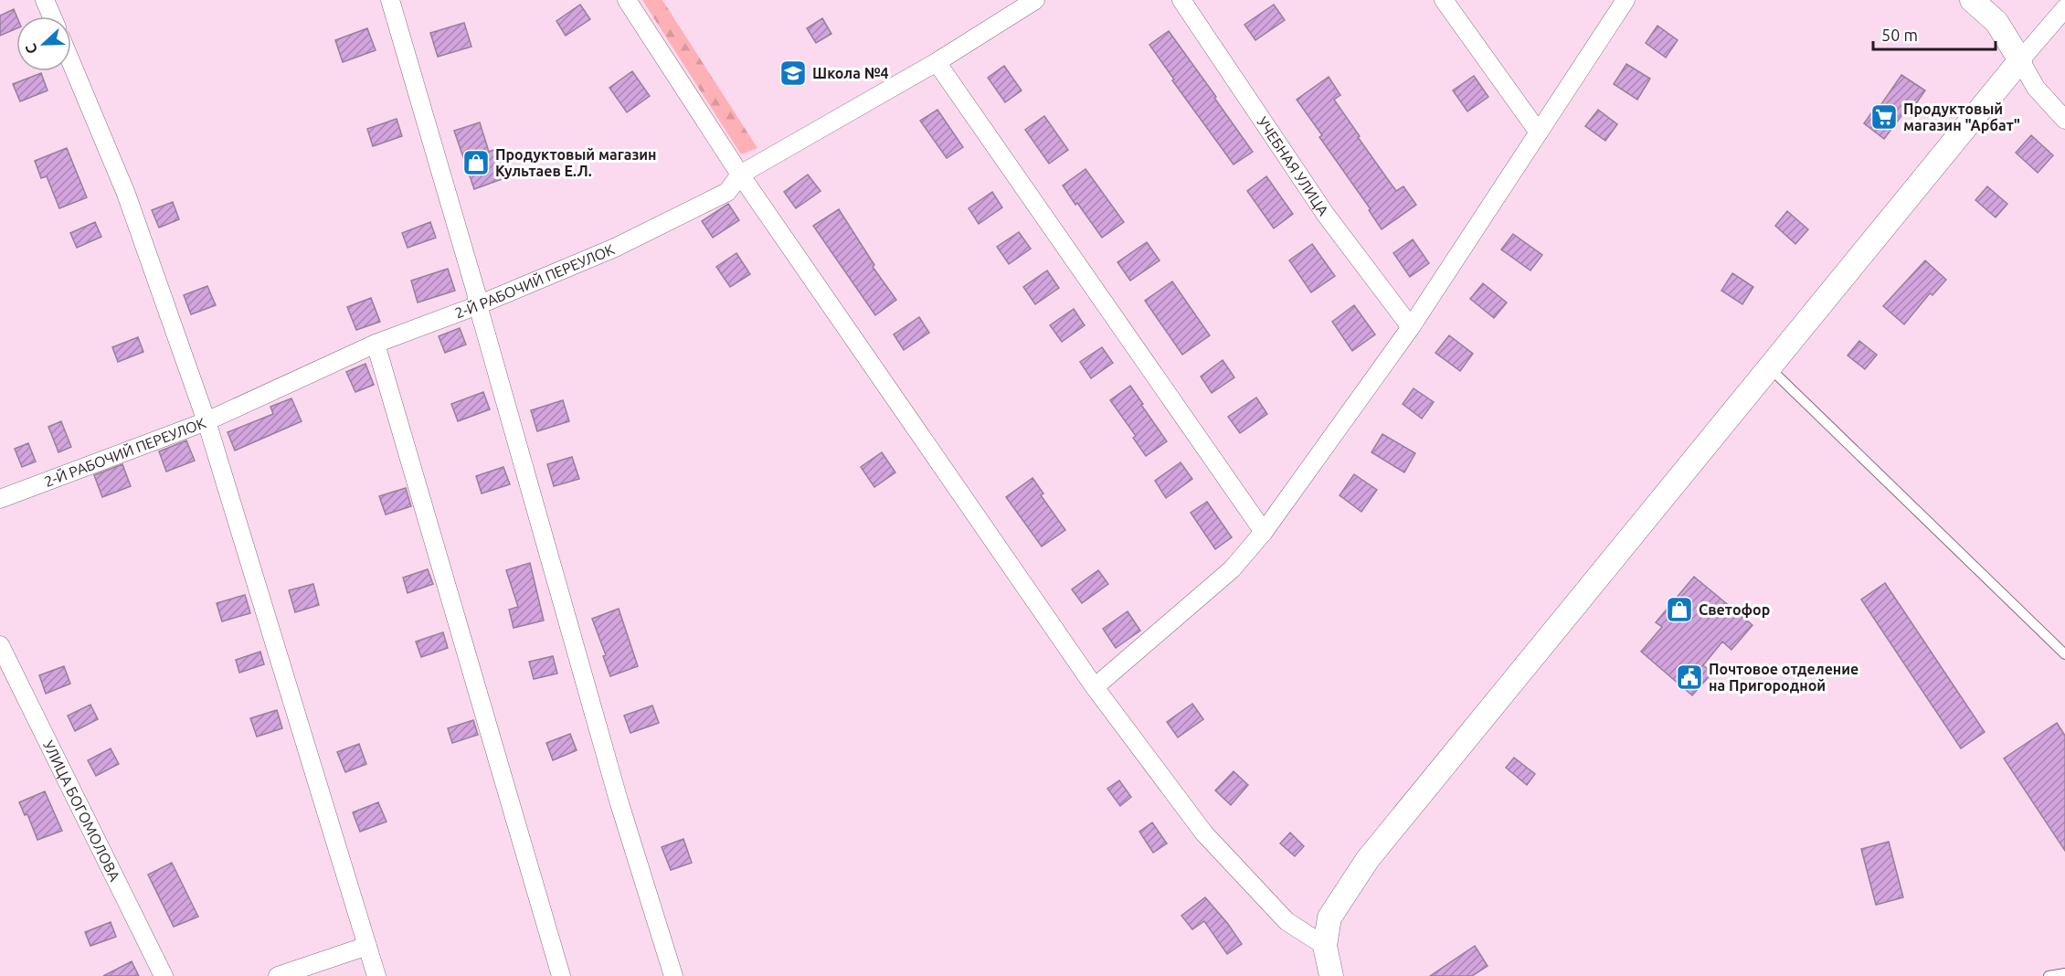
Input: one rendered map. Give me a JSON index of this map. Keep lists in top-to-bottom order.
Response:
{
  "streets": {
    "street": ["УЧЕБНАЯ УЛИЦА", "2-Й РАБОЧИЙ ПЕРЕУЛОК", "УЛИЦА БОГОМОЛОВА"]
  },
  "places": {
    "school or university": ["Школа №4"],
    "supermarket": ["Продуктовый магазин \"Арбат\""],
    "shop": ["Продуктовый магазин Культаев Е.Л.", "Светофор"],
    "public building": ["Почтовое отделение на Пригородной"]
  },
  "scale_bar": "50 m",
  "north": "left"
}
